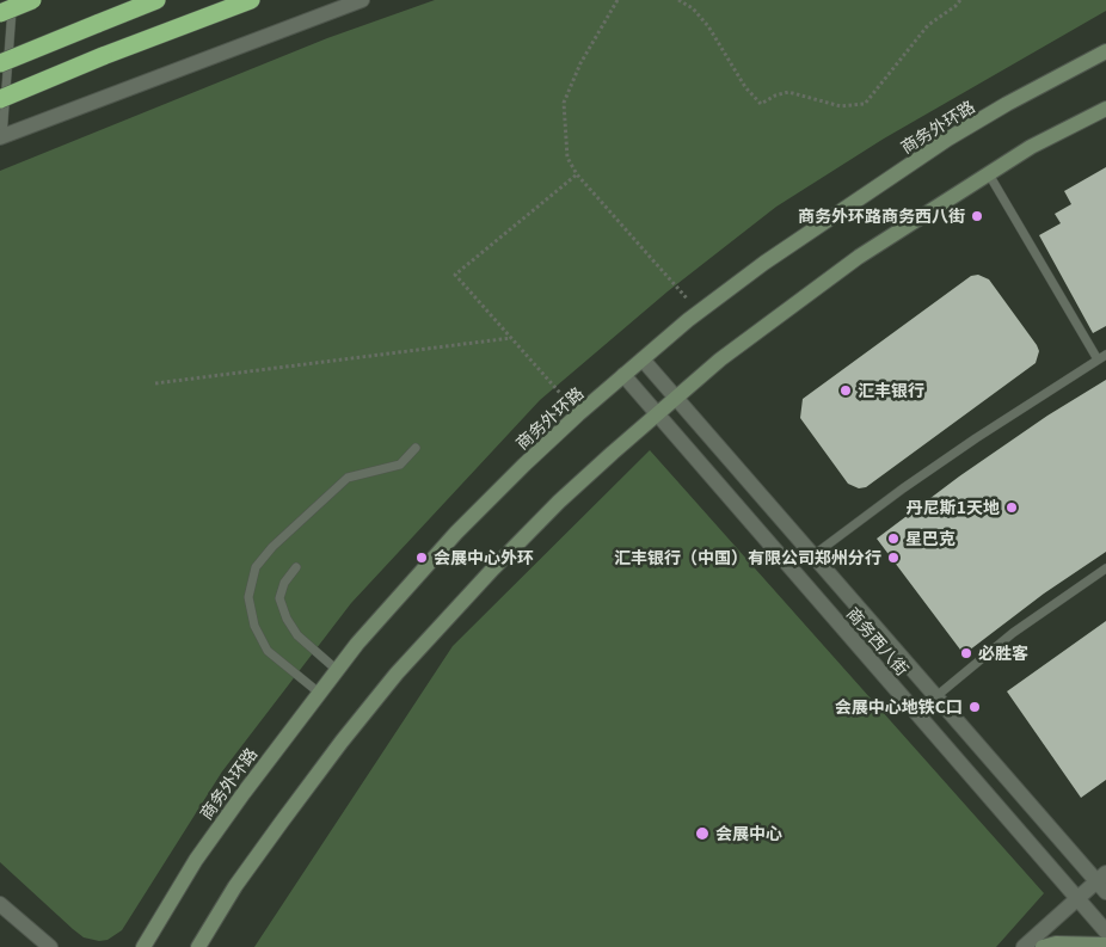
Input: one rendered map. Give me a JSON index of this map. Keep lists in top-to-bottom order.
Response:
{
  "streets": {
    "street": ["商务外环路", "商务西八街"]
  },
  "crossings": [
    ["商务外环路", "商务西八街"]
  ],
  "places": [
    "商务外环路商务西八街",
    "汇丰银行",
    "丹尼斯1天地",
    "星巴克",
    "会展中心外环",
    "汇丰银行（中国）有限公司郑州分行",
    "必胜客",
    "会展中心地铁C口",
    "会展中心"
  ]
}
